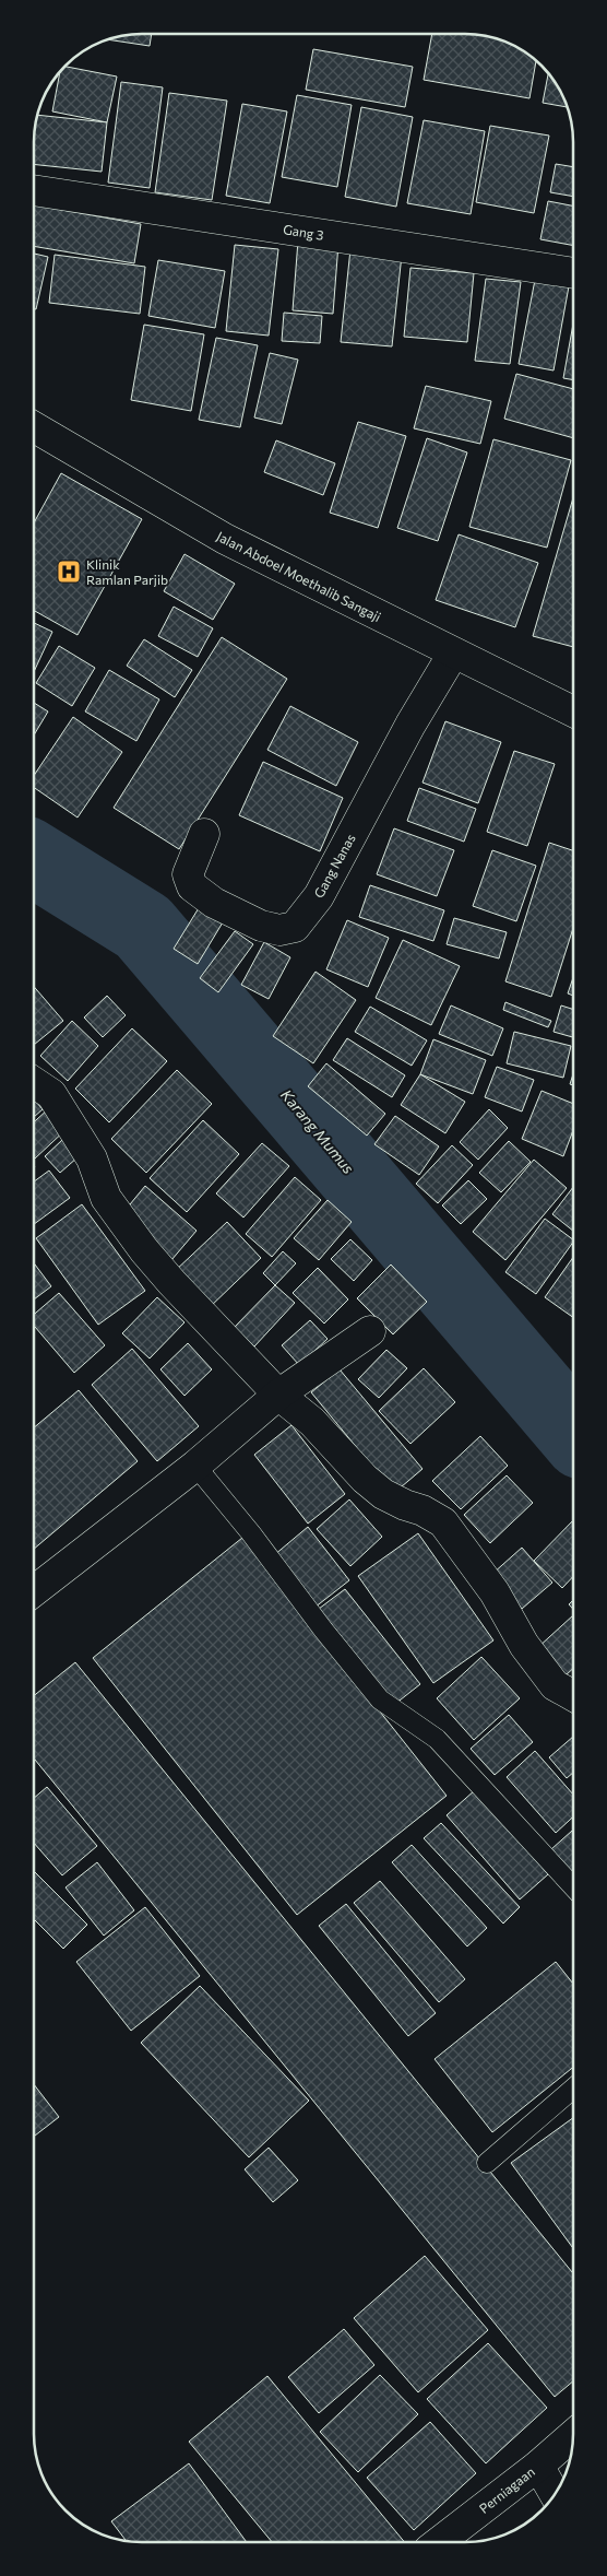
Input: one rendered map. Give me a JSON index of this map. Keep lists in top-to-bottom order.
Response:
{
  "streets": {
    "street": [
      "Gang 3",
      "Jalan Abdoel Moethalib Sangaji",
      "Gang Nanas",
      "Perniagaan"
    ]
  },
  "crossings": [
    ["Jalan Abdoel Moethalib Sangaji", "Gang Nanas"]
  ],
  "water": ["Karang Mumus"],
  "places": {
    "hospital": ["Klinik Ramlan Parjib"]
  }
}
